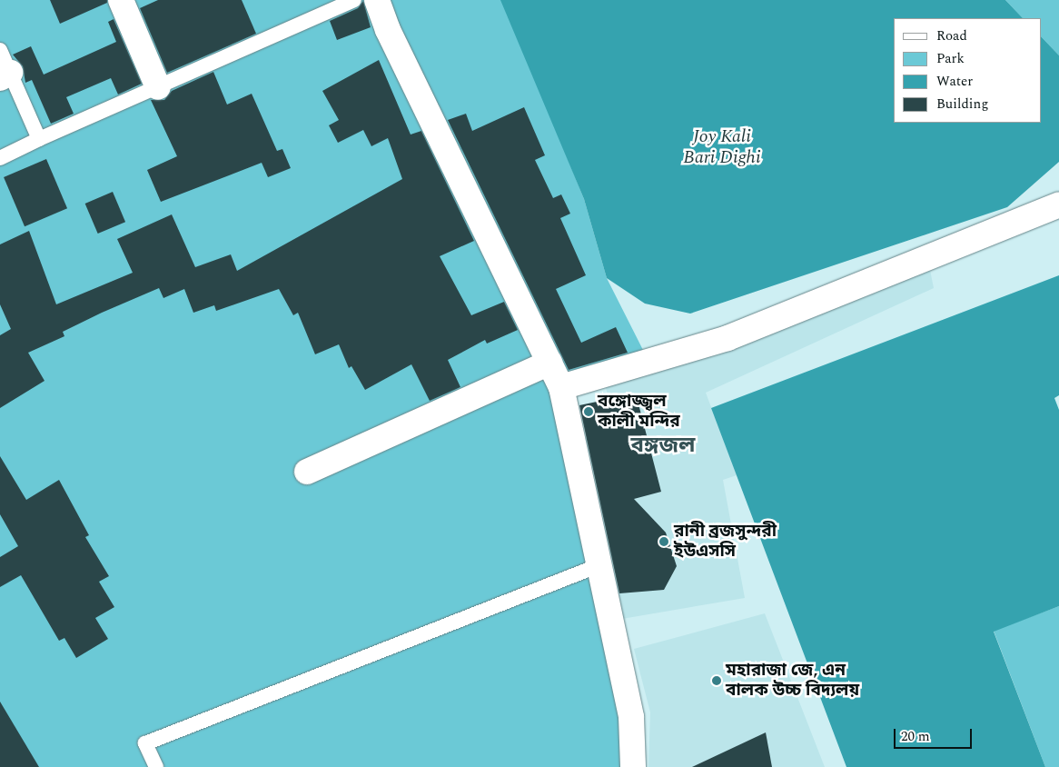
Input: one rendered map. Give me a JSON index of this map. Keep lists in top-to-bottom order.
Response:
{
  "districts": ["বঙ্গজল"],
  "water": ["Joy Kali Bari Dighi"],
  "places": ["বঙ্গোজ্জ্বল কালী মন্দির", "রানী ব্রজসুন্দরী ইউএসসি", "মহারাজা জে, এন বালক উচ্চ বিদ্যলয়"],
  "legend": [
    "Road",
    "Park",
    "Water",
    "Building"
  ],
  "scale_bar": "20 m"
}
